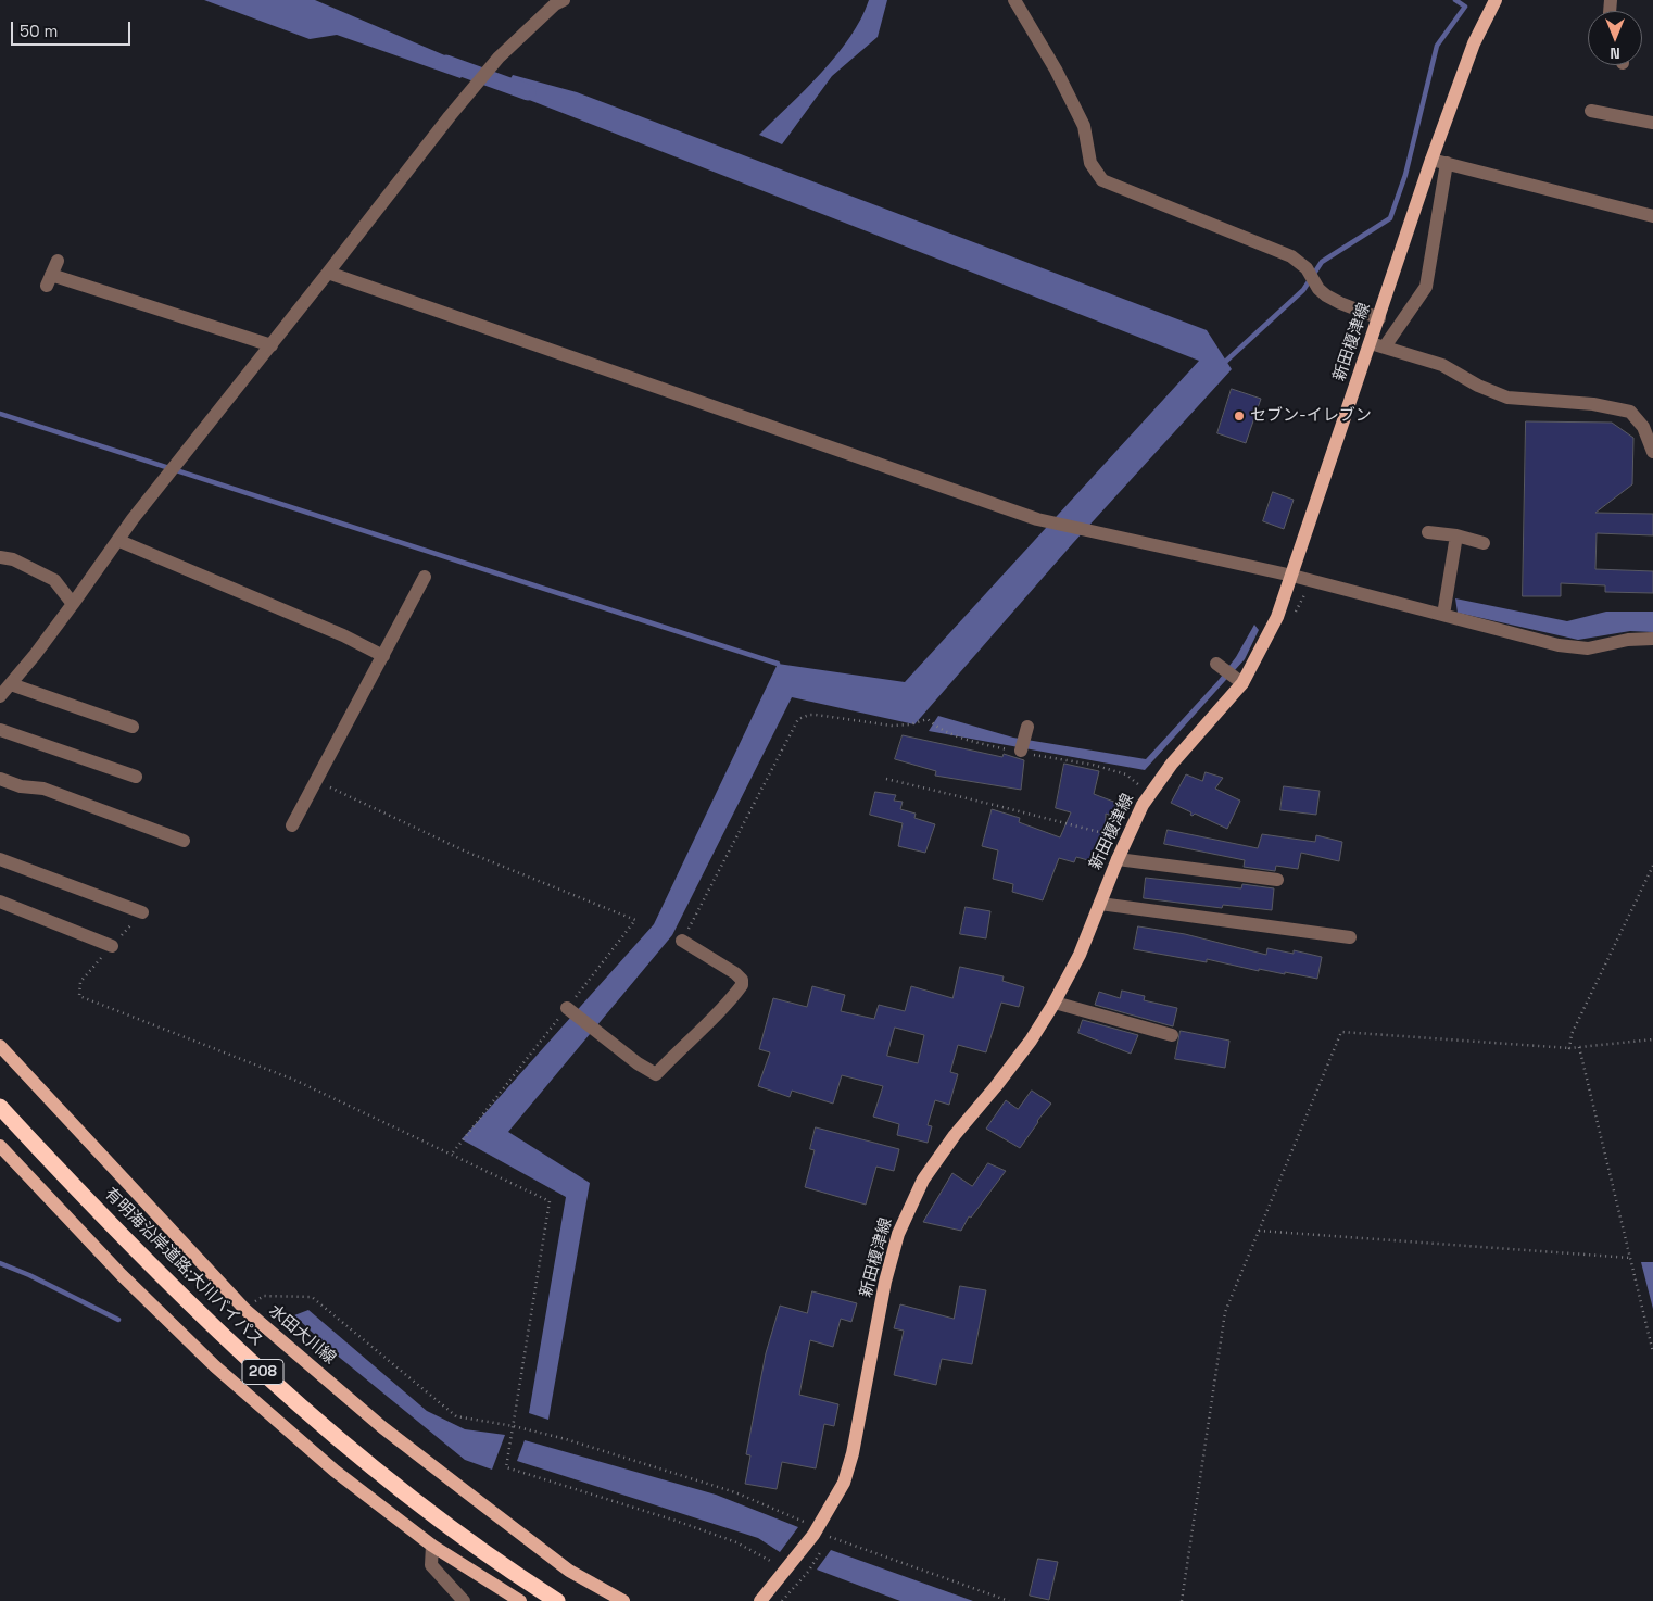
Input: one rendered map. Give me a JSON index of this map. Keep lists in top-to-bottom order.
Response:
{
  "streets": {
    "highway": ["有明海沿岸道路;大川バイパス", "208"],
    "main road": ["新田榎津線", "水田大川線"]
  },
  "places": ["セブン-イレブン"],
  "scale_bar": "50 m",
  "north": "bottom"
}
